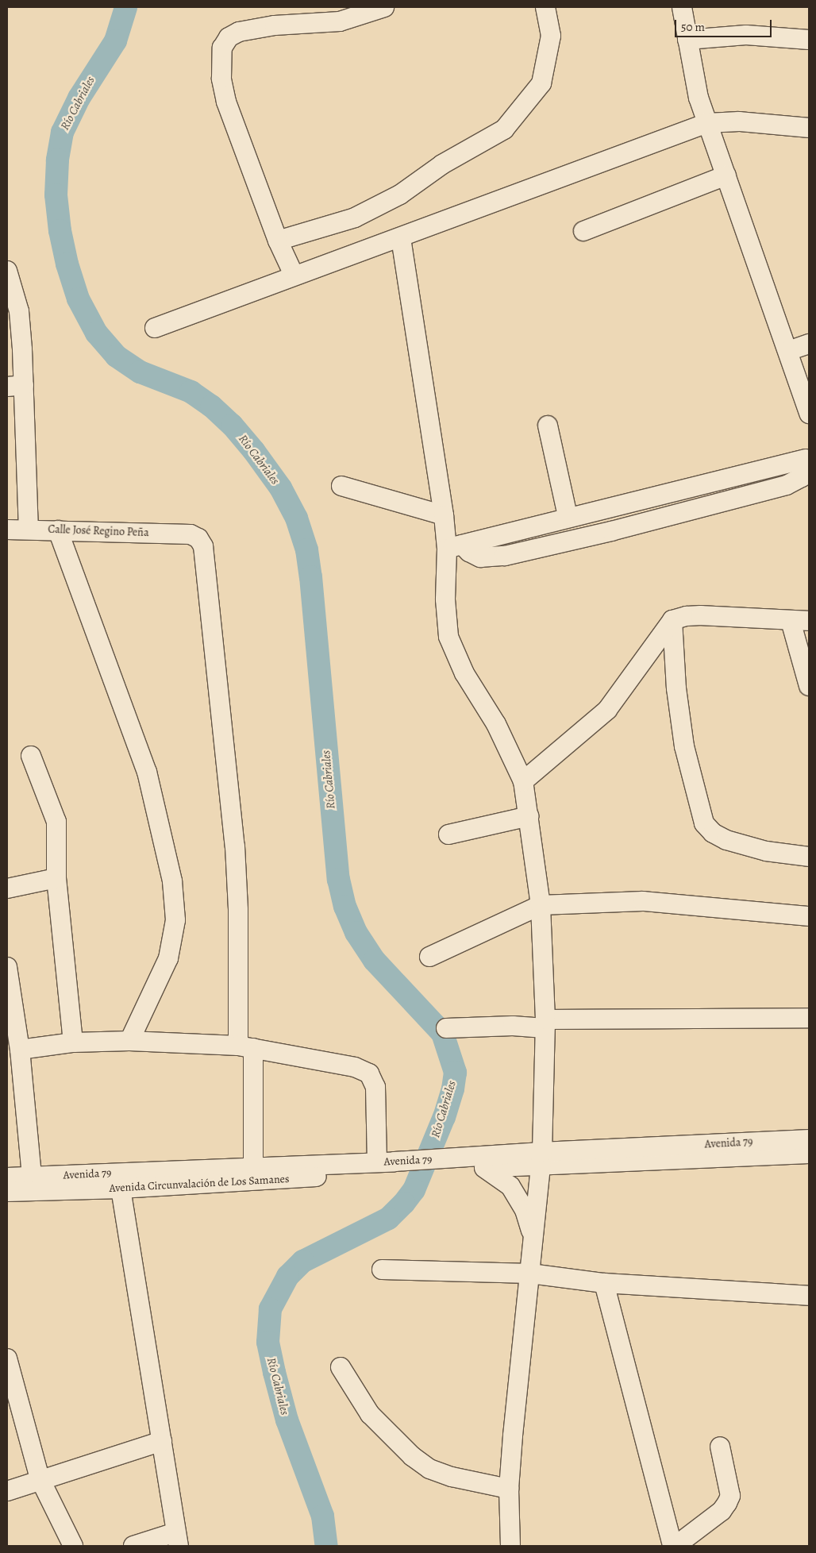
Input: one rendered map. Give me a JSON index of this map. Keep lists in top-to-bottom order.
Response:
{
  "streets": {
    "street": ["Calle José Regino Peña", "Avenida 79", "Avenida Circunvalación de Los Samanes"]
  },
  "crossings": [
    ["Avenida 79", "Avenida Circunvalación de Los Samanes"]
  ],
  "water": ["Río Cabriales"],
  "scale_bar": "50 m"
}
